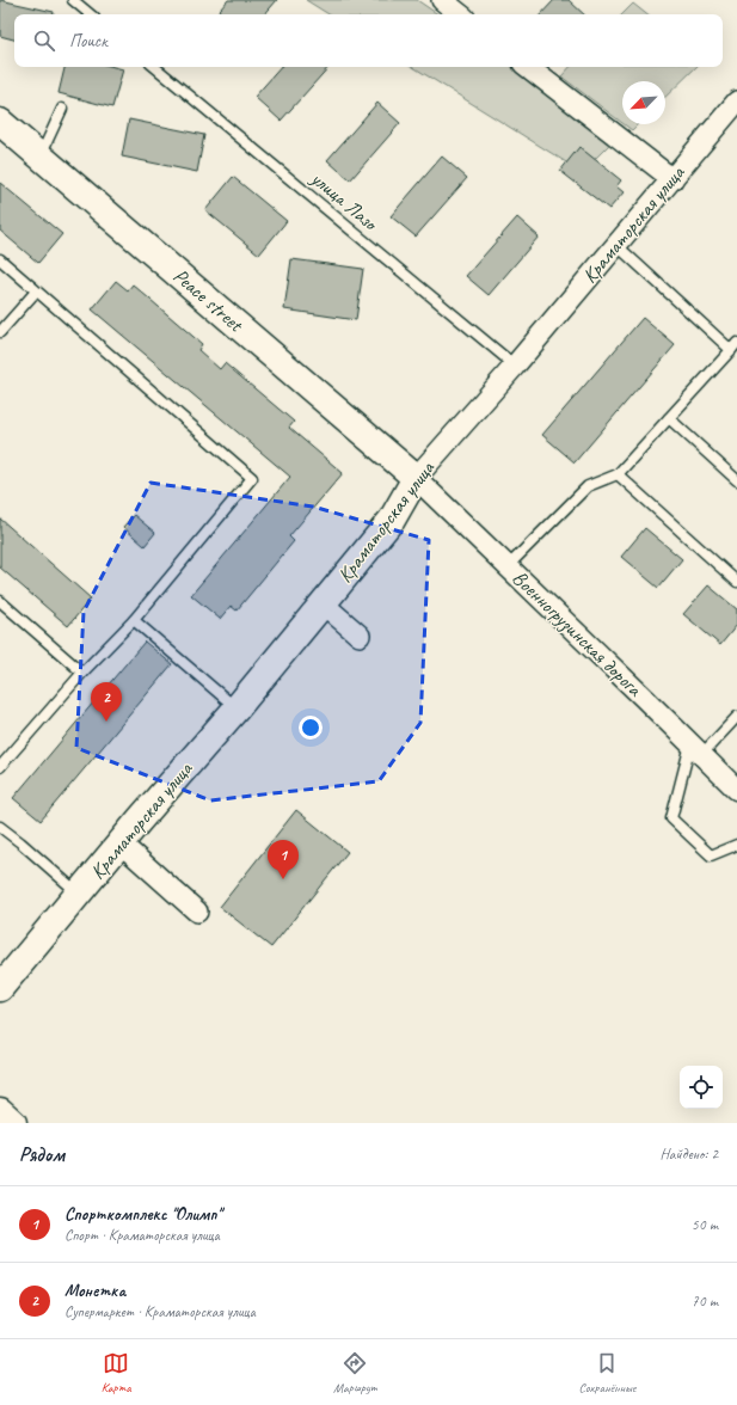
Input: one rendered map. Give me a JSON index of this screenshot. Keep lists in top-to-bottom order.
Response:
{
  "streets": {
    "street": ["Краматорская улица", "Peace street", "Военногрузинская дорога"],
    "lane": ["улица Лазо"]
  },
  "crossings": [
    ["улица Лазо", "Краматорская улица"],
    ["Краматорская улица", "Peace street"],
    ["Краматорская улица", "Военногрузинская дорога"],
    ["Peace street", "Военногрузинская дорога"]
  ],
  "north": "bottom left",
  "page": {
    "search": "Поиск",
    "pins": ["2", "1"],
    "heading": ["Рядом", "Найдено: 2"],
    "list": [
      {
        "mark": "1",
        "name": "Спорткомплекс \"Олимп\"",
        "note": "Спорт · Краматорская улица",
        "value": "50 m"
      },
      {
        "mark": "2",
        "name": "Монетка",
        "note": "Супермаркет · Краматорская улица",
        "value": "70 m"
      }
    ],
    "nav": ["Карта", "Маршрут", "Сохранённые"]
  }
}
